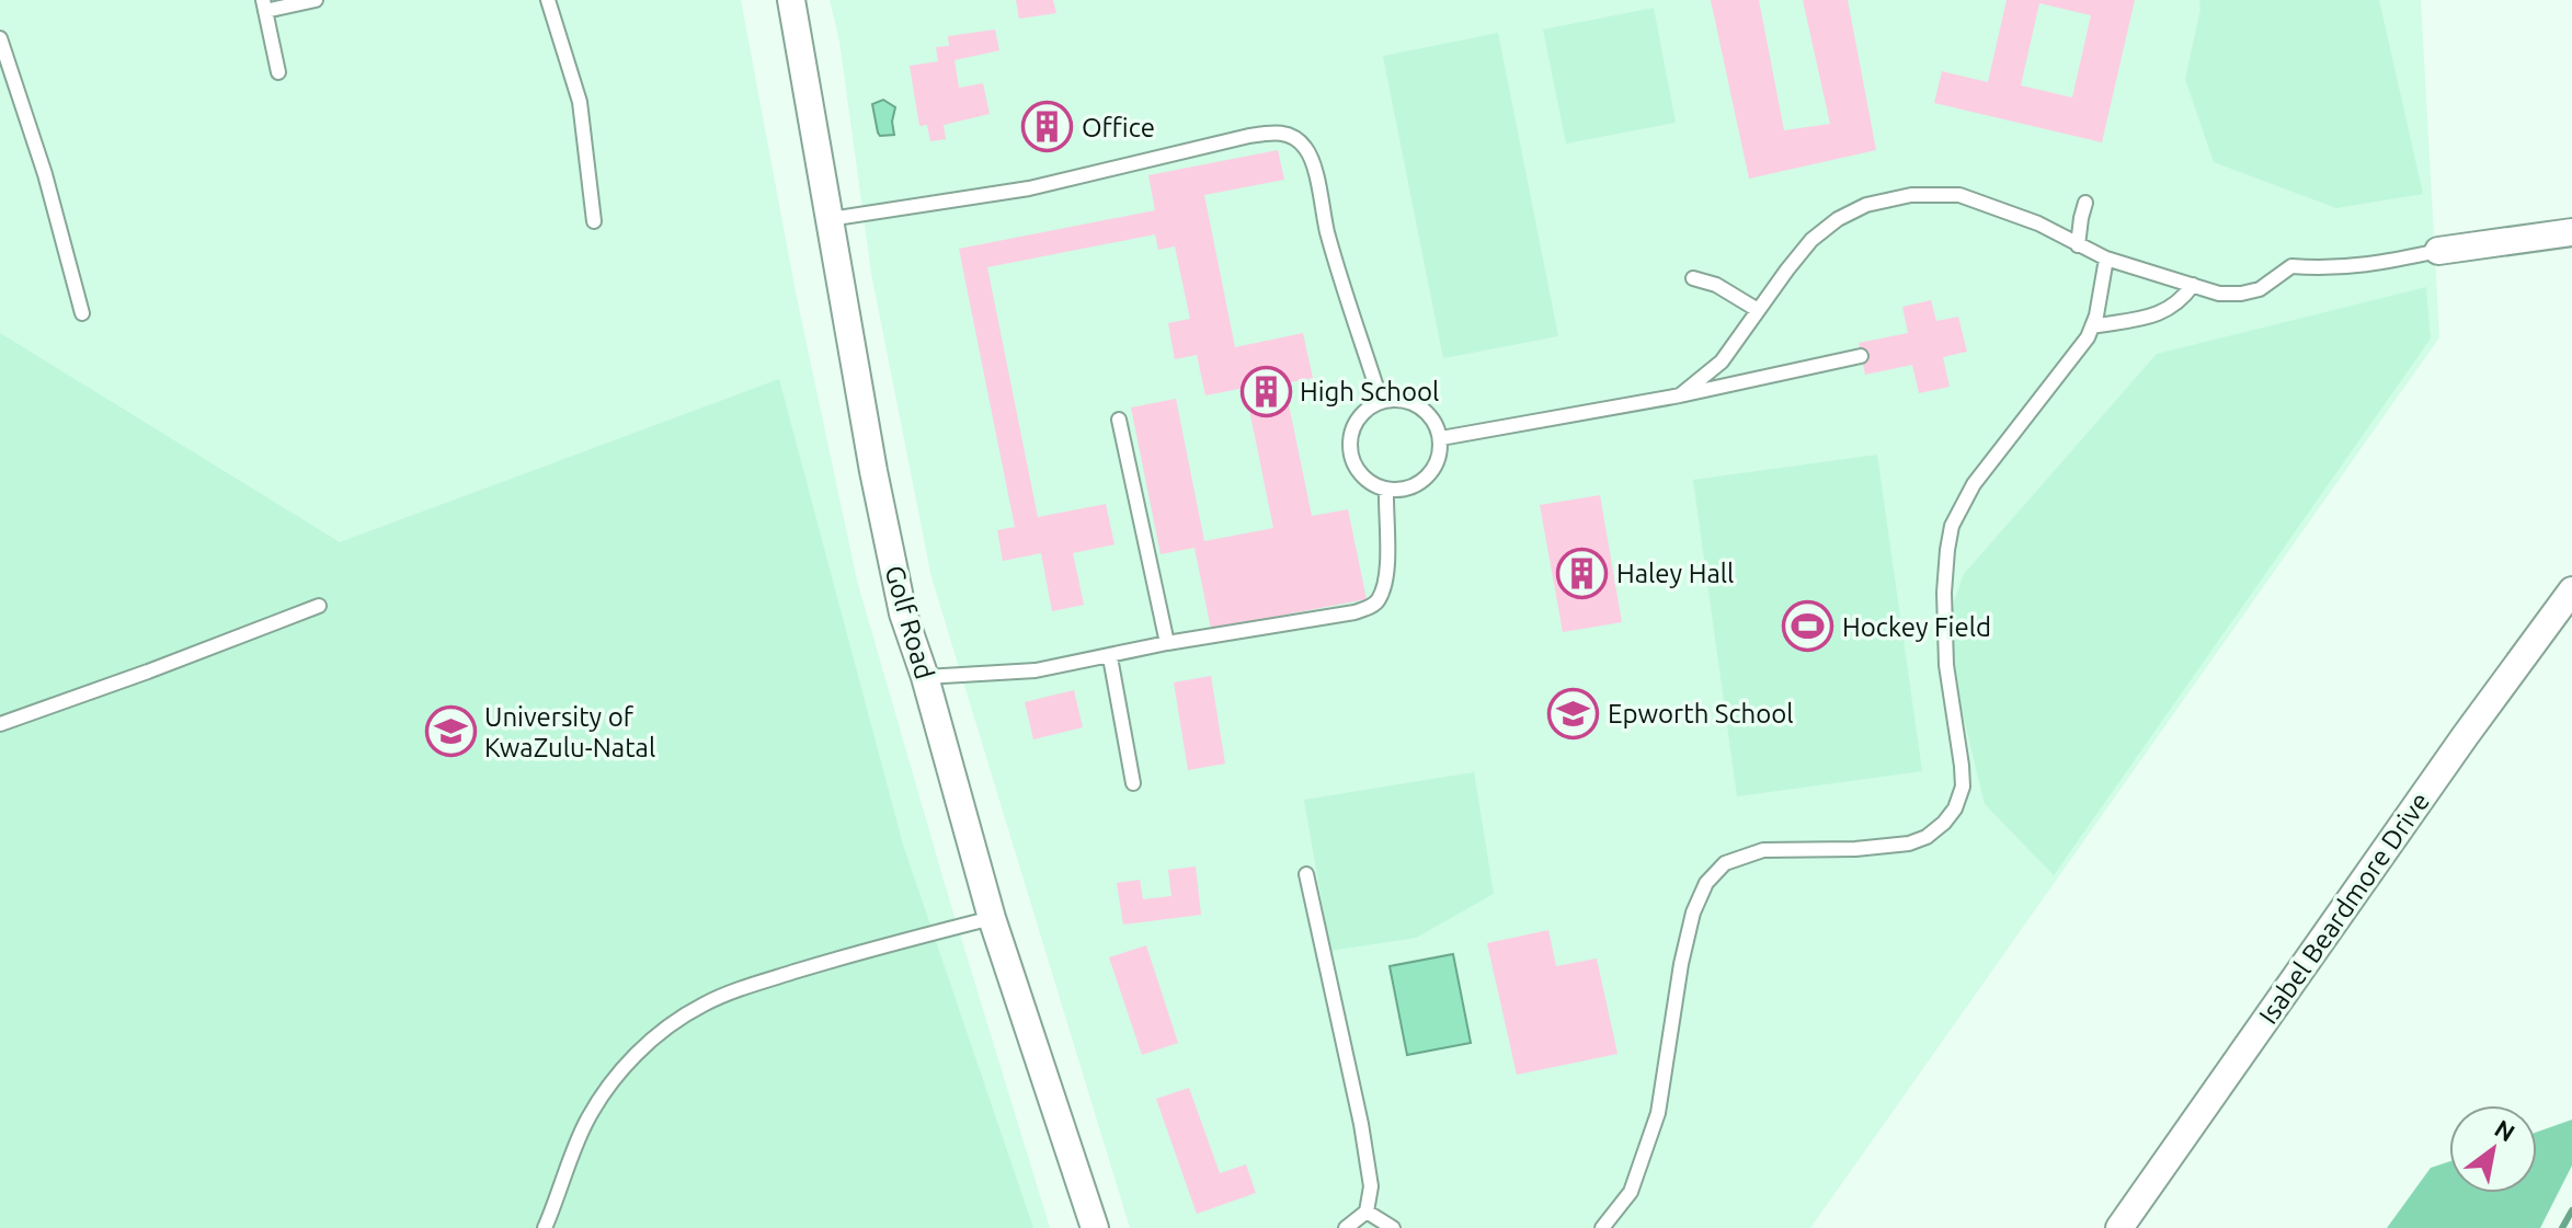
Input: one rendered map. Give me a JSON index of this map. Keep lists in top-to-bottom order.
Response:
{
  "streets": {
    "street": ["Golf Road", "Isabel Beardmore Drive"]
  },
  "places": {
    "building": ["Office", "High School", "Haley Hall"],
    "sports": ["Hockey Field"],
    "school or university": ["Epworth School", "University of KwaZulu-Natal"]
  },
  "north": "top right"
}
